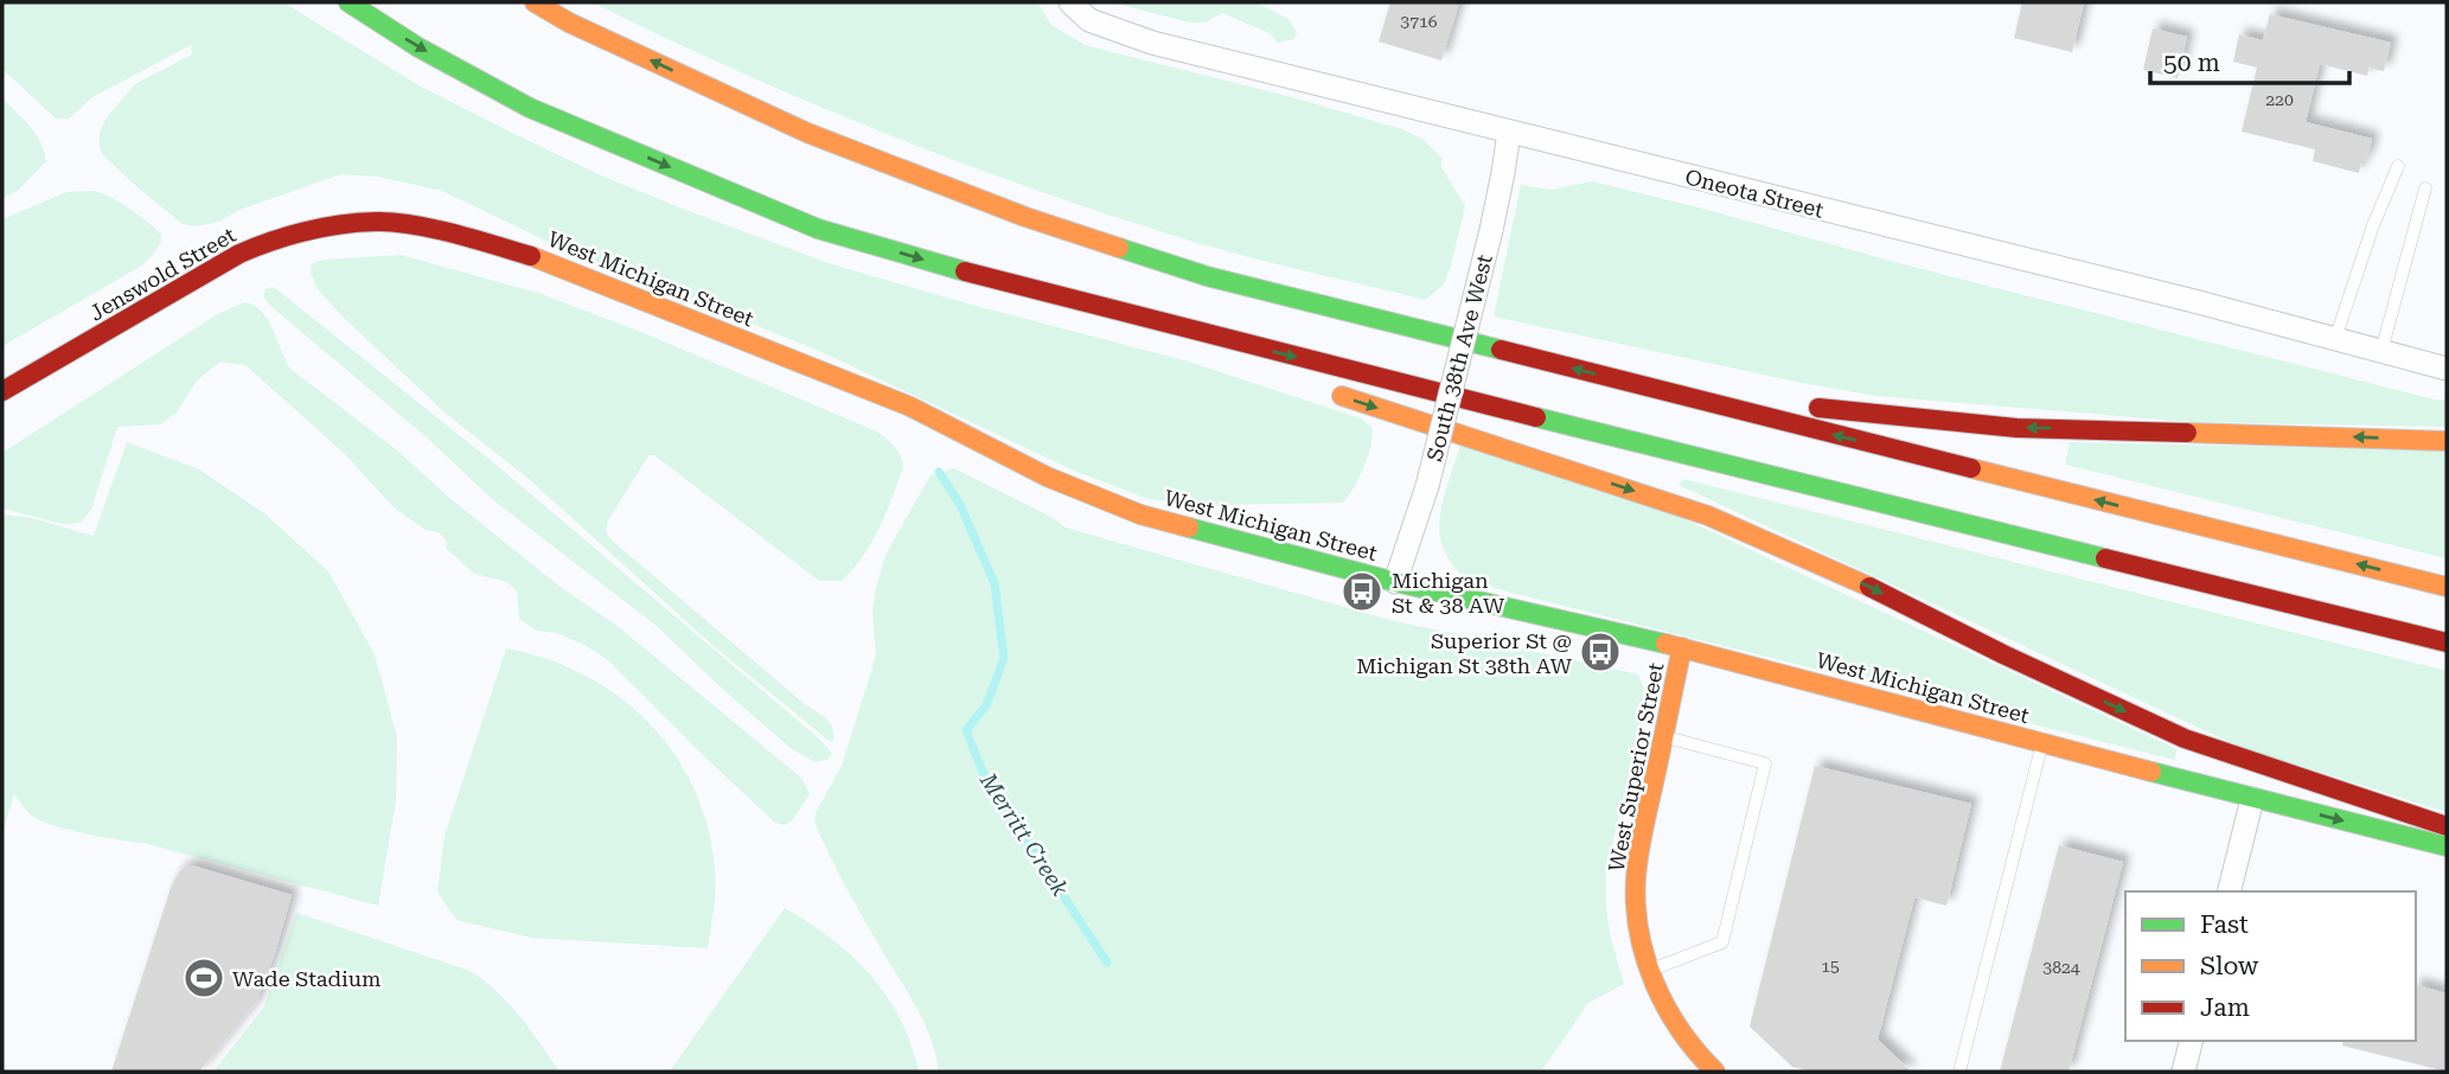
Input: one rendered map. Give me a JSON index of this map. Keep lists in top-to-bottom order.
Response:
{
  "streets": {
    "main road": ["Jenswold Street", "West Michigan Street", "West Superior Street"],
    "street": ["Oneota Street", "South 38th Ave West"]
  },
  "crossings": [
    ["Oneota Street", "South 38th Ave West"],
    ["Jenswold Street", "West Michigan Street"],
    ["West Michigan Street", "South 38th Ave West"],
    ["West Michigan Street", "West Superior Street"]
  ],
  "water": ["Merritt Creek"],
  "places": {
    "bus stop": ["Michigan St & 38 AW", "Superior St @ Michigan St 38th AW"],
    "sports": ["Wade Stadium"]
  },
  "house_numbers": [
    "3716",
    "220",
    "15",
    "3824"
  ],
  "legend": ["Fast", "Slow", "Jam"],
  "scale_bar": "50 m"
}
